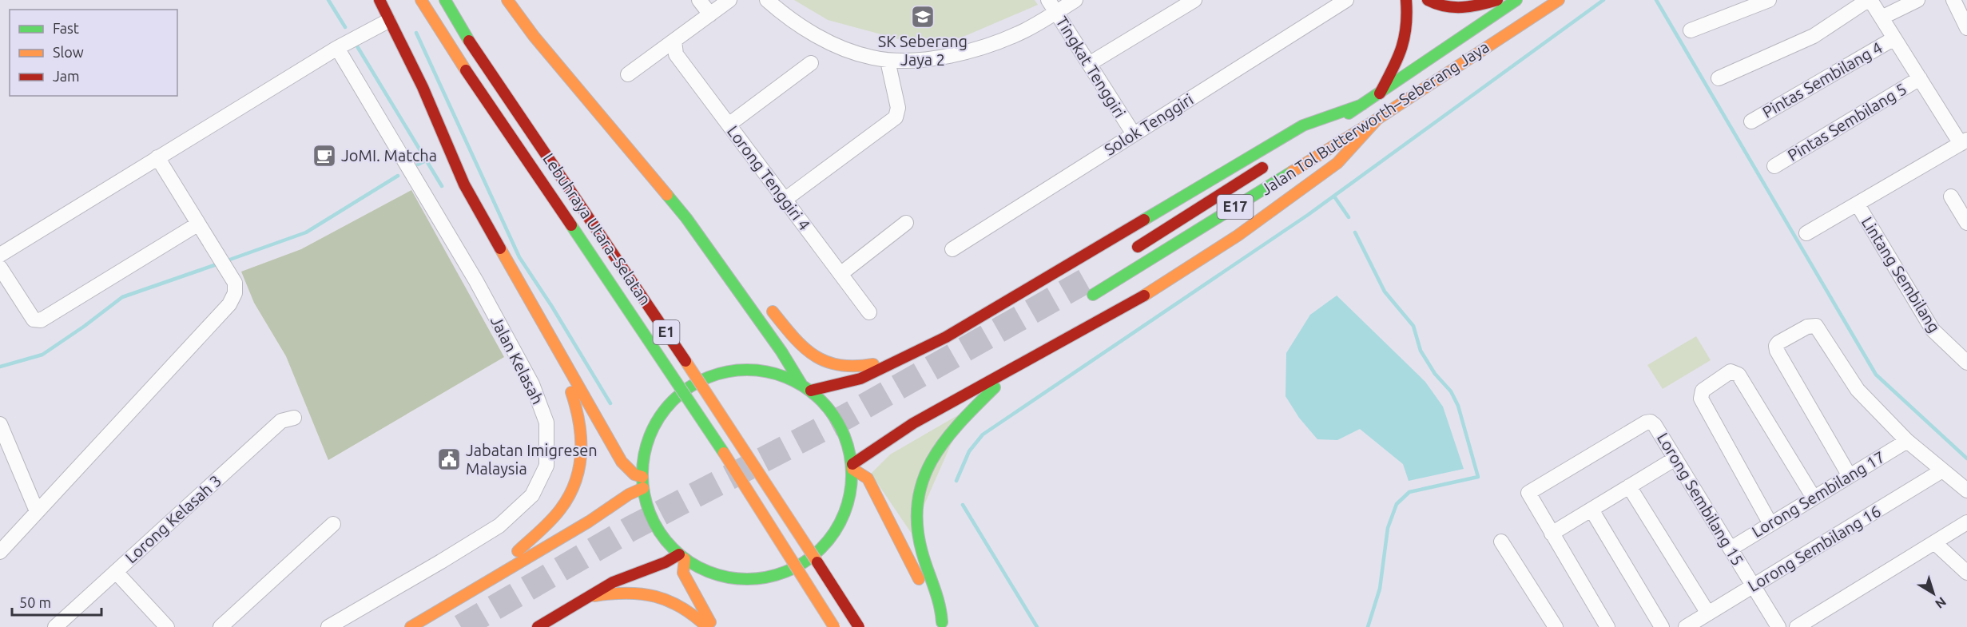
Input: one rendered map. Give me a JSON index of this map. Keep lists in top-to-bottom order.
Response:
{
  "streets": {
    "main road": [
      "Jalan Tol Butterworth–Seberang Jaya",
      "E17",
      "Lebuhraya Utara–Selatan",
      "E1"
    ],
    "street": [
      "Tingkat Tenggiri",
      "Pintas Sembilang 4",
      "Pintas Sembilang 5",
      "Solok Tenggiri",
      "Lorong Tenggiri 4",
      "Lintang Sembilang",
      "Jalan Kelasah",
      "Lorong Sembilang 17",
      "Lorong Sembilang 15",
      "Lorong Kelasah 3",
      "Lorong Sembilang 16"
    ]
  },
  "crossings": [
    ["Tingkat Tenggiri", "Solok Tenggiri"],
    ["Lorong Sembilang 17", "Lorong Sembilang 15"],
    ["Lorong Sembilang 15", "Lorong Sembilang 16"]
  ],
  "places": {
    "school or university": ["SK Seberang Jaya 2"],
    "cafe": ["JoMI. Matcha"],
    "public building": ["Jabatan Imigresen Malaysia"]
  },
  "legend": ["Fast", "Slow", "Jam"],
  "scale_bar": "50 m",
  "north": "bottom right"
}
